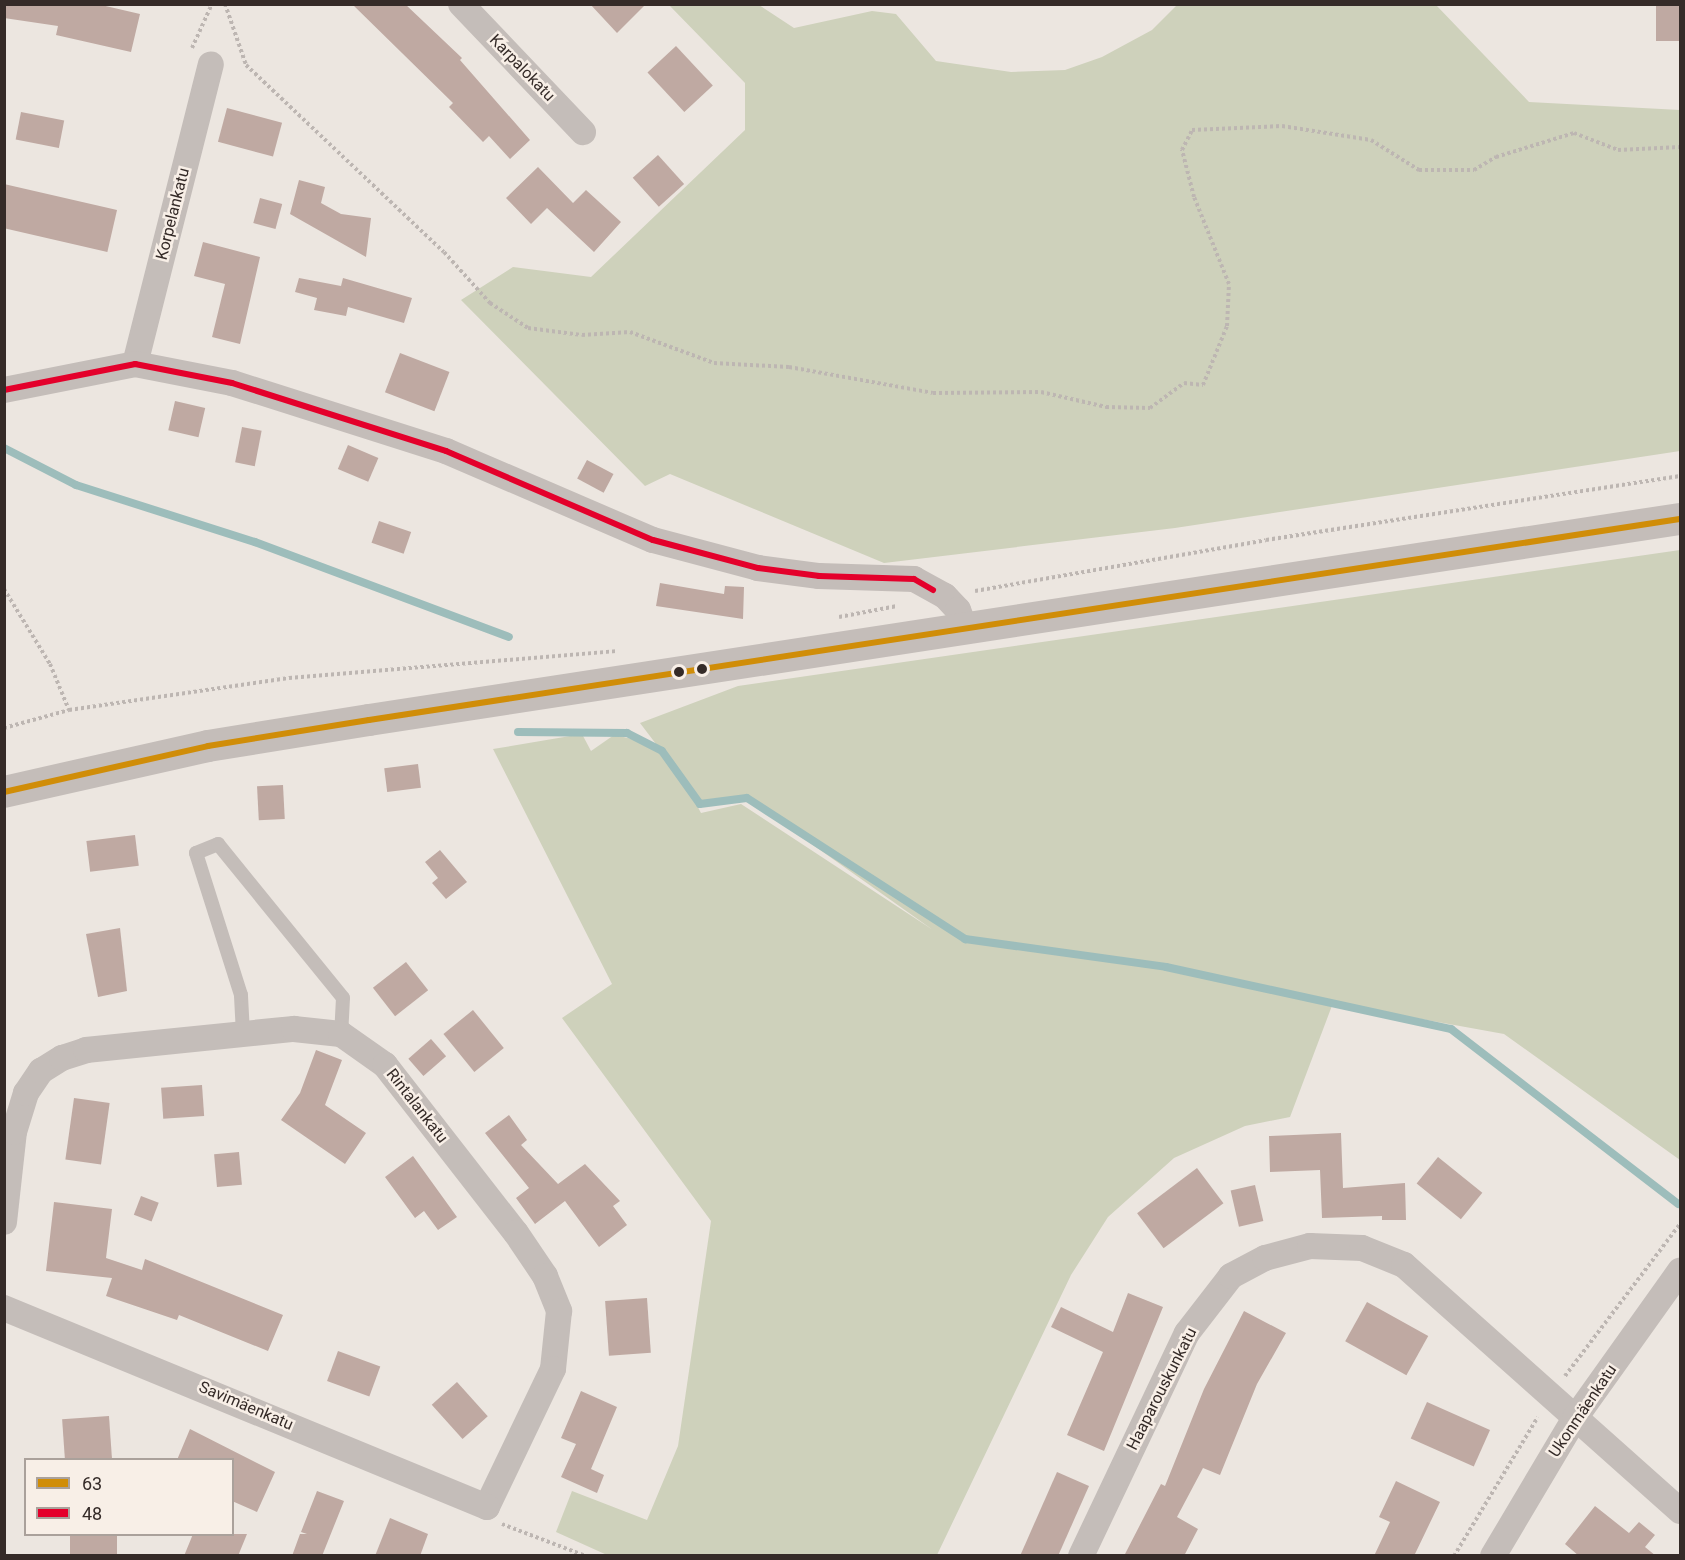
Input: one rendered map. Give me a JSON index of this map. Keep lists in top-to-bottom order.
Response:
{
  "streets": {
    "street": [
      "Karpalokatu",
      "Korpelankatu",
      "Rintalankatu",
      "Haaparouskunkatu",
      "Savimäenkatu",
      "Ukonmäenkatu"
    ]
  },
  "crossings": [
    ["Rintalankatu", "Savimäenkatu"],
    ["Haaparouskunkatu", "Ukonmäenkatu"]
  ],
  "lines": ["transit line 48", "transit line 63"],
  "legend": ["63", "48"]
}
